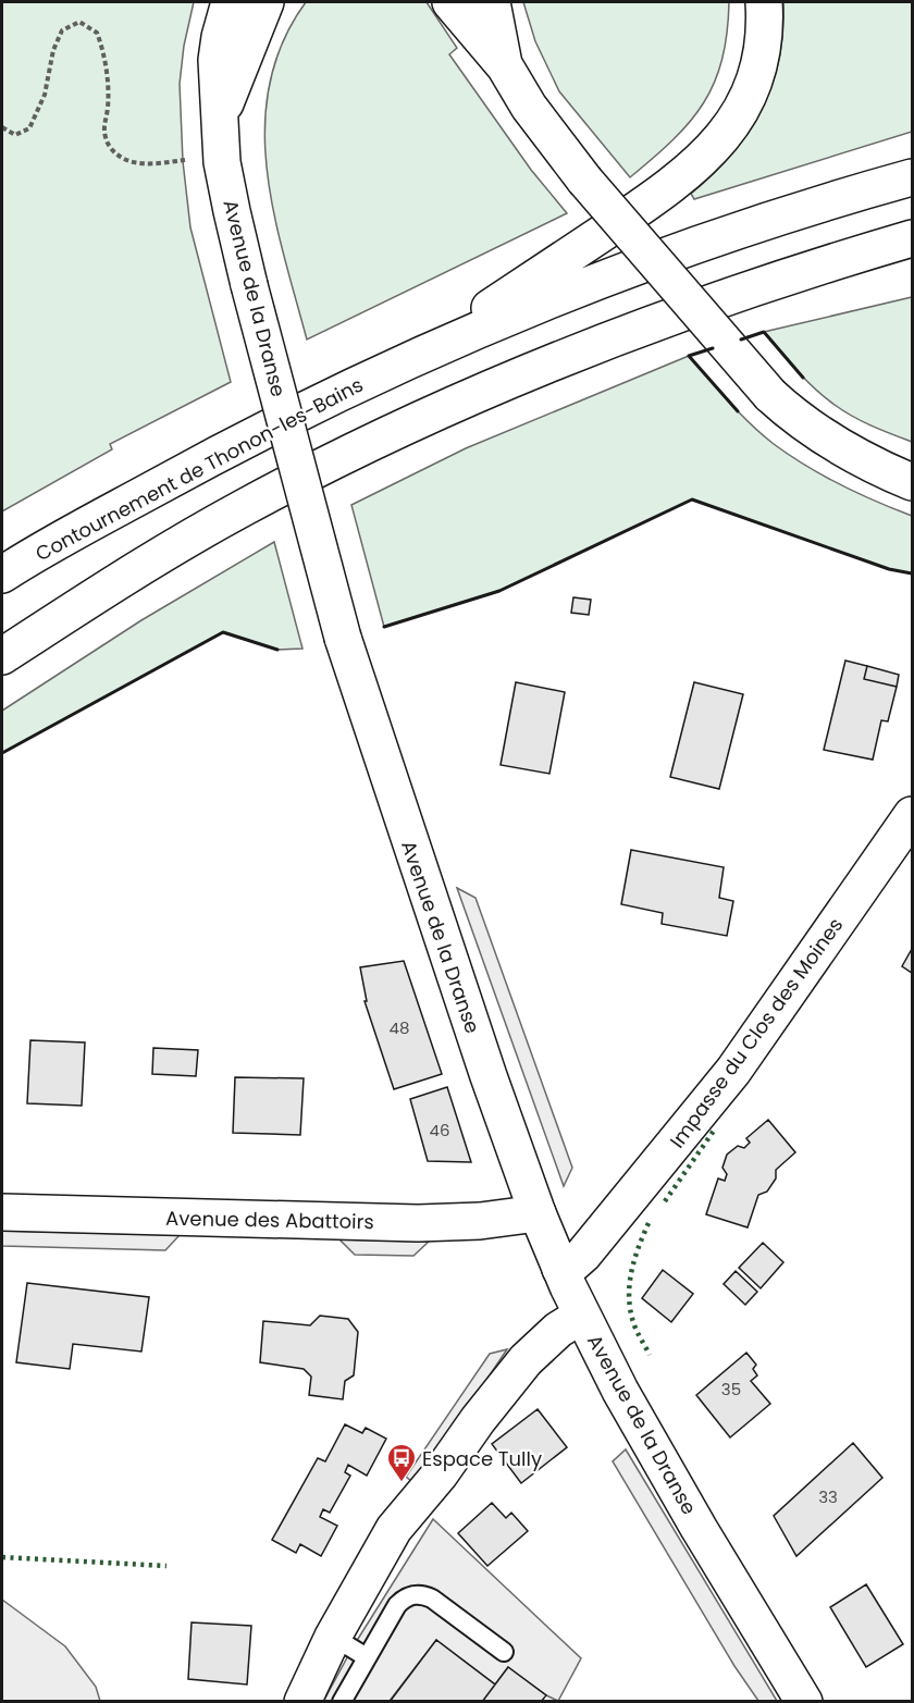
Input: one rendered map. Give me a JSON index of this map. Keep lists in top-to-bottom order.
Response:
{
  "streets": {
    "main road": [
      "Avenue de la Dranse",
      "Contournement de Thonon-les-Bains",
      "Impasse du Clos des Moines",
      "Avenue des Abattoirs"
    ]
  },
  "crossings": [
    ["Avenue de la Dranse", "Impasse du Clos des Moines"],
    ["Avenue de la Dranse", "Avenue des Abattoirs"]
  ],
  "places": {
    "bus stop": ["Espace Tully"]
  },
  "house_numbers": [
    "48",
    "46",
    "35",
    "33"
  ]
}
